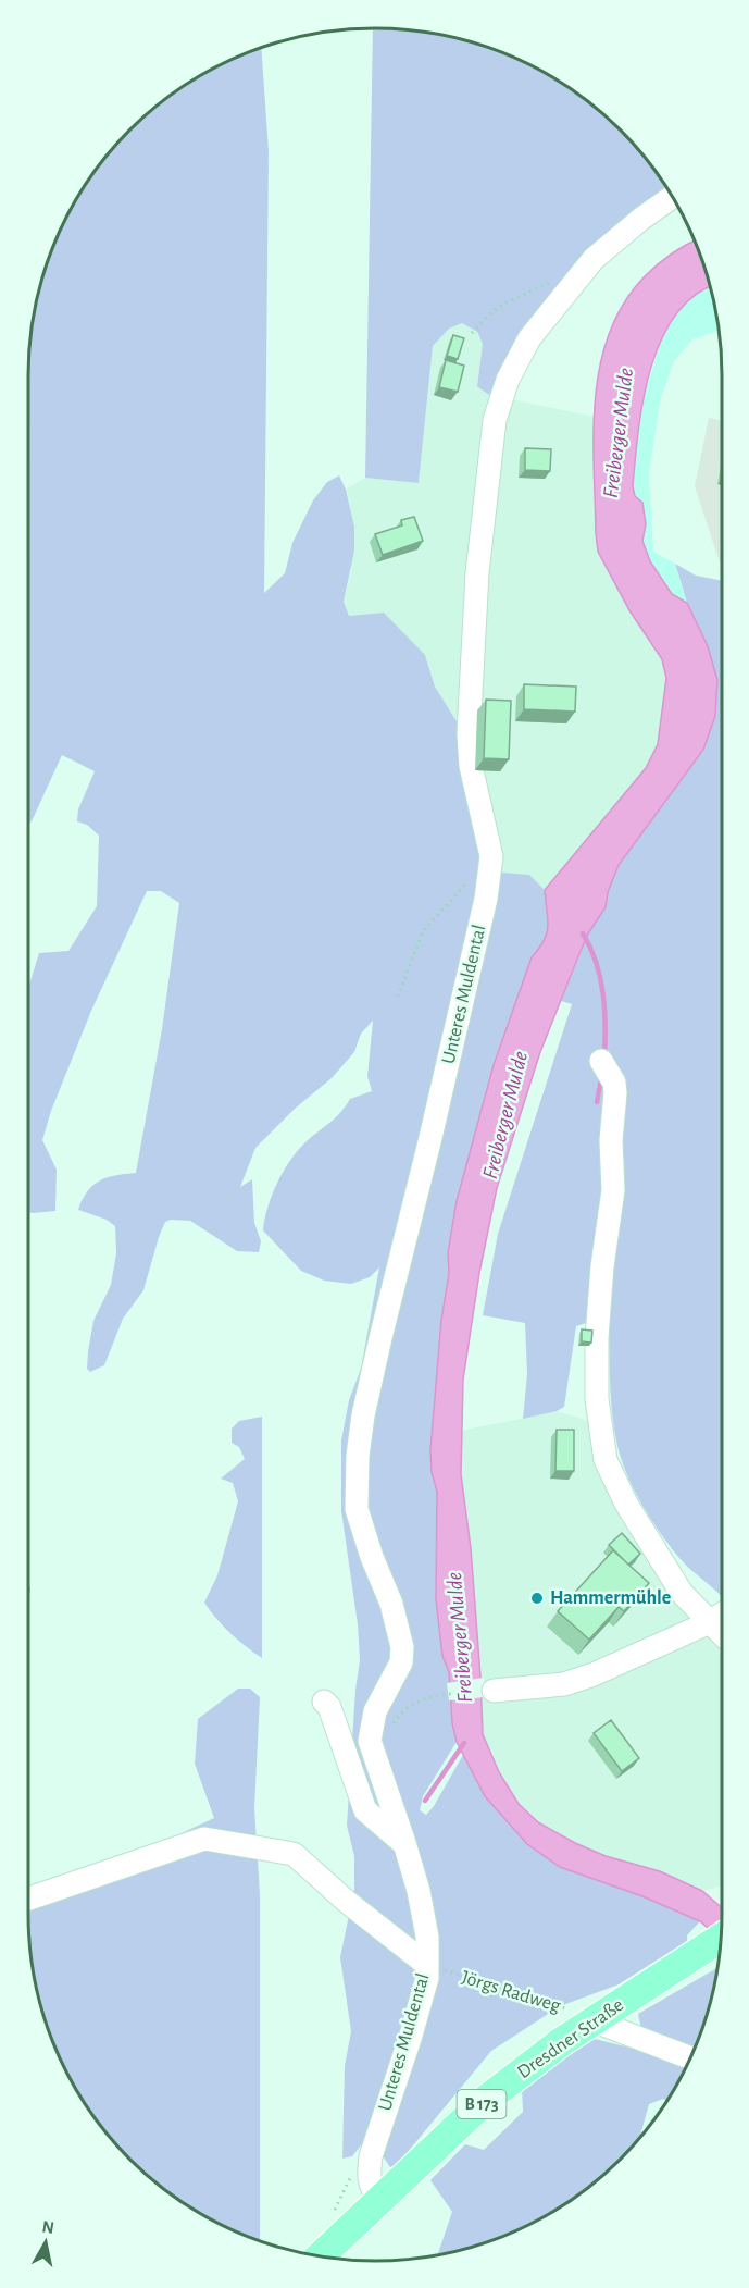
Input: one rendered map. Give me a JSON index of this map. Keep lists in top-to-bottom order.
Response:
{
  "streets": {
    "main road": ["Dresdner Straße", "B 173"],
    "street": ["Unteres Muldental"],
    "path": ["Jörgs Radweg"]
  },
  "crossings": [
    ["Unteres Muldental", "Jörgs Radweg"],
    ["Unteres Muldental", "Dresdner Straße"],
    ["Jörgs Radweg", "Dresdner Straße"]
  ],
  "water": ["Freiberger Mulde"],
  "places": ["Hammermühle"],
  "north": "top"
}
